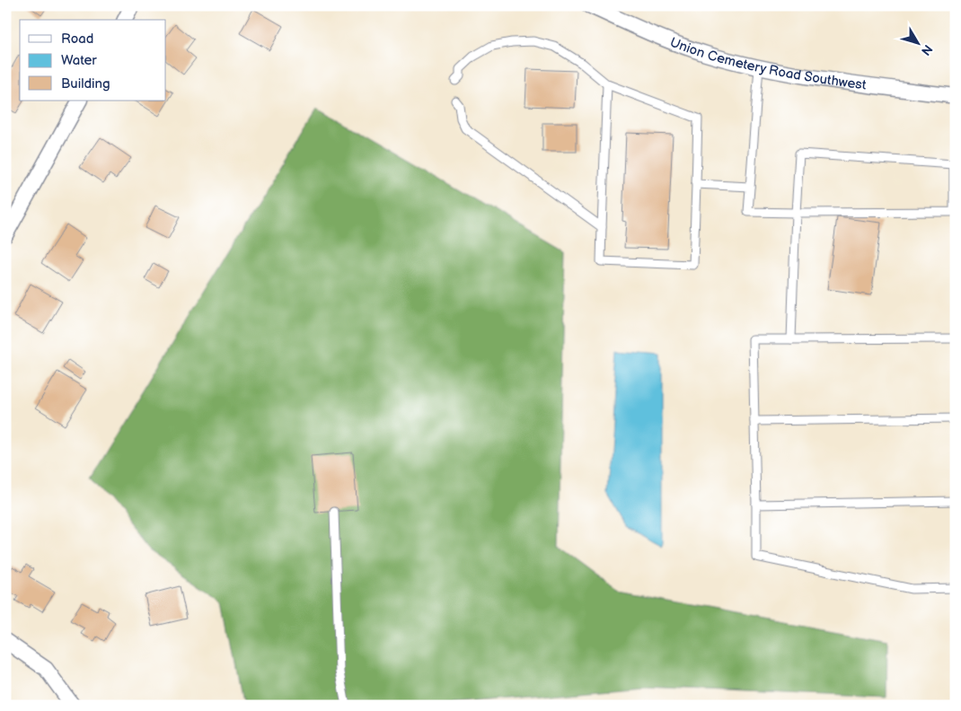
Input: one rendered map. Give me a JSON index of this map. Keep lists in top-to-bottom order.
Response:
{
  "streets": {
    "street": ["Union Cemetery Road Southwest"]
  },
  "legend": ["Road", "Water", "Building"],
  "north": "bottom right"
}
